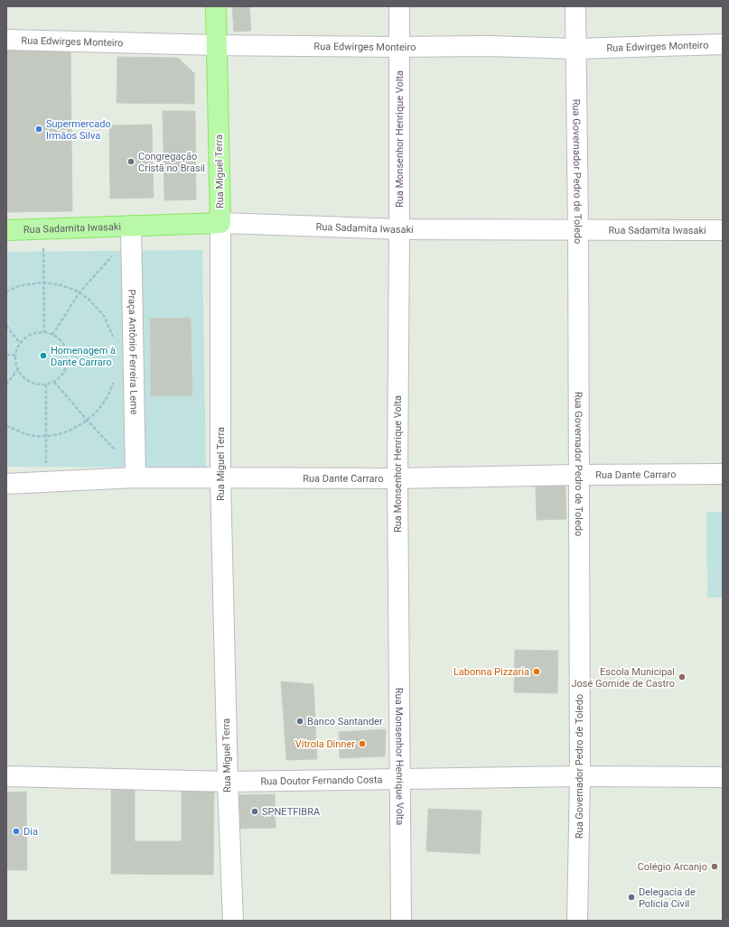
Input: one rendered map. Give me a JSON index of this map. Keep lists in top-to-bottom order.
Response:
{
  "streets": {
    "main road": ["Rua Miguel Terra", "Rua Sadamita Iwasaki"],
    "street": [
      "Rua Edwirges Monteiro",
      "Rua Monsenhor Henrique Volta",
      "Rua Governador Pedro de Toledo",
      "Praça Antônio Ferreira Leme",
      "Rua Dante Carraro",
      "Rua Doutor Fernando Costa"
    ]
  },
  "crossings": [
    ["Rua Edwirges Monteiro", "Rua Monsenhor Henrique Volta"],
    ["Rua Edwirges Monteiro", "Rua Miguel Terra"],
    ["Rua Edwirges Monteiro", "Rua Governador Pedro de Toledo"],
    ["Rua Monsenhor Henrique Volta", "Rua Sadamita Iwasaki"],
    ["Rua Monsenhor Henrique Volta", "Rua Dante Carraro"],
    ["Rua Monsenhor Henrique Volta", "Rua Doutor Fernando Costa"],
    ["Rua Miguel Terra", "Rua Sadamita Iwasaki"],
    ["Rua Miguel Terra", "Rua Dante Carraro"],
    ["Rua Miguel Terra", "Rua Doutor Fernando Costa"],
    ["Rua Governador Pedro de Toledo", "Rua Sadamita Iwasaki"],
    ["Rua Governador Pedro de Toledo", "Rua Dante Carraro"],
    ["Rua Governador Pedro de Toledo", "Rua Doutor Fernando Costa"],
    ["Rua Sadamita Iwasaki", "Praça Antônio Ferreira Leme"],
    ["Praça Antônio Ferreira Leme", "Rua Dante Carraro"]
  ],
  "places": [
    "Supermercado Irmãos Silva",
    "Congregação Cristã no Brasil",
    "Homenagem à Dante Carraro",
    "Labonna Pizzaria",
    "Escola Municipal José Gomide de Castro",
    "Banco Santander",
    "Vitrola Dinner",
    "SPNETFIBRA",
    "Dia",
    "Colégio Arcanjo",
    "Delegacia de Polícia Cívil"
  ]
}
